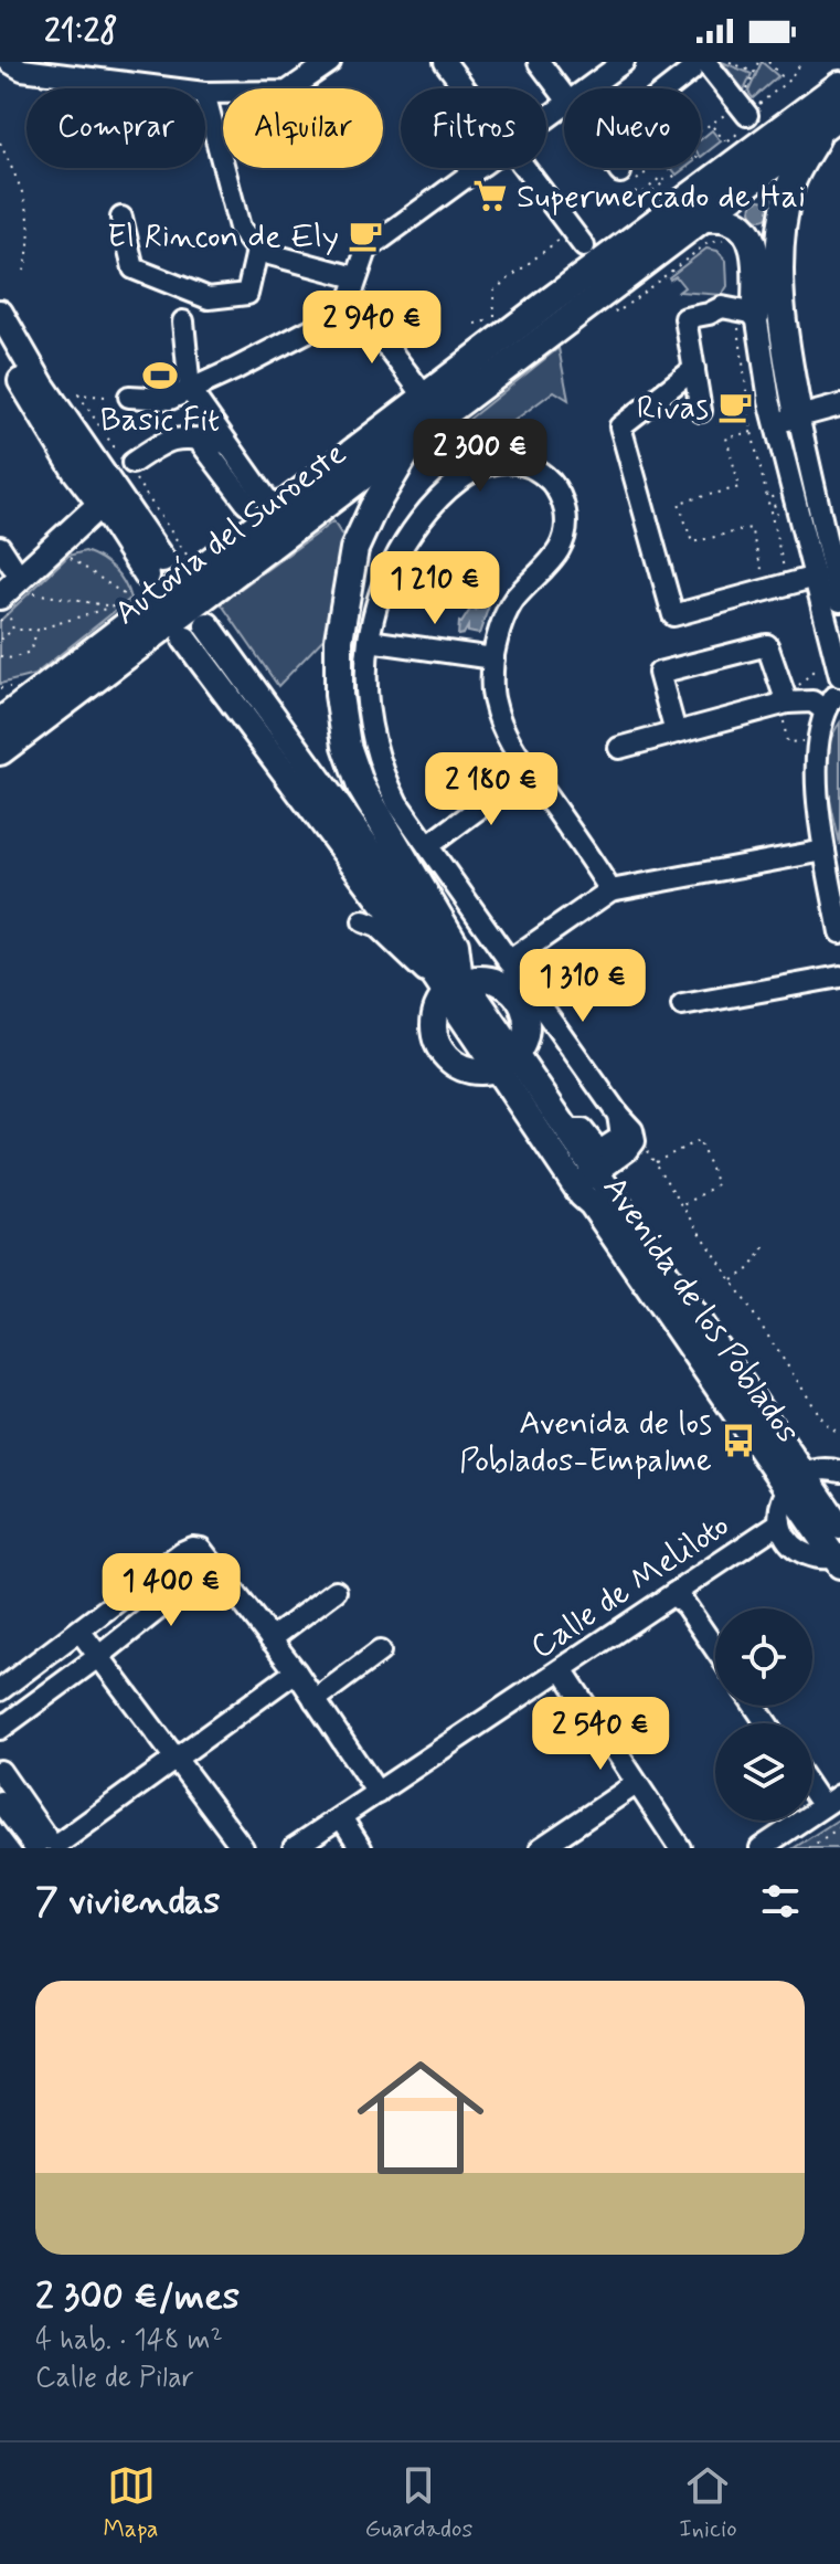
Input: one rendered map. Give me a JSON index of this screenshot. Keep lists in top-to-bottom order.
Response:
{
  "streets": {
    "highway": ["Autovía del Suroeste"],
    "main road": ["Avenida de los Poblados"],
    "street": ["Calle de Meliloto"]
  },
  "places": {
    "supermarket": ["Supermercado de Hai"],
    "cafe": ["El Rincon de Ely", "Rivas"],
    "sports": ["Basic Fit"],
    "bus stop": ["Avenida de los Poblados-Empalme"]
  },
  "page": {
    "status": "21:28",
    "chip": [
      "Comprar",
      "Alquilar",
      "Filtros",
      "Nuevo"
    ],
    "price": [
      "2 940 €",
      "2 300 €",
      "1 210 €",
      "2 180 €",
      "1 310 €",
      "1 400 €",
      "2 540 €"
    ],
    "heading": "7 viviendas",
    "list": [
      {
        "name": "2 300 €/mes",
        "note": "4 hab. · 148 m² · Calle de Pilar"
      }
    ],
    "tabs": ["Mapa", "Guardados", "Inicio"]
  }
}
